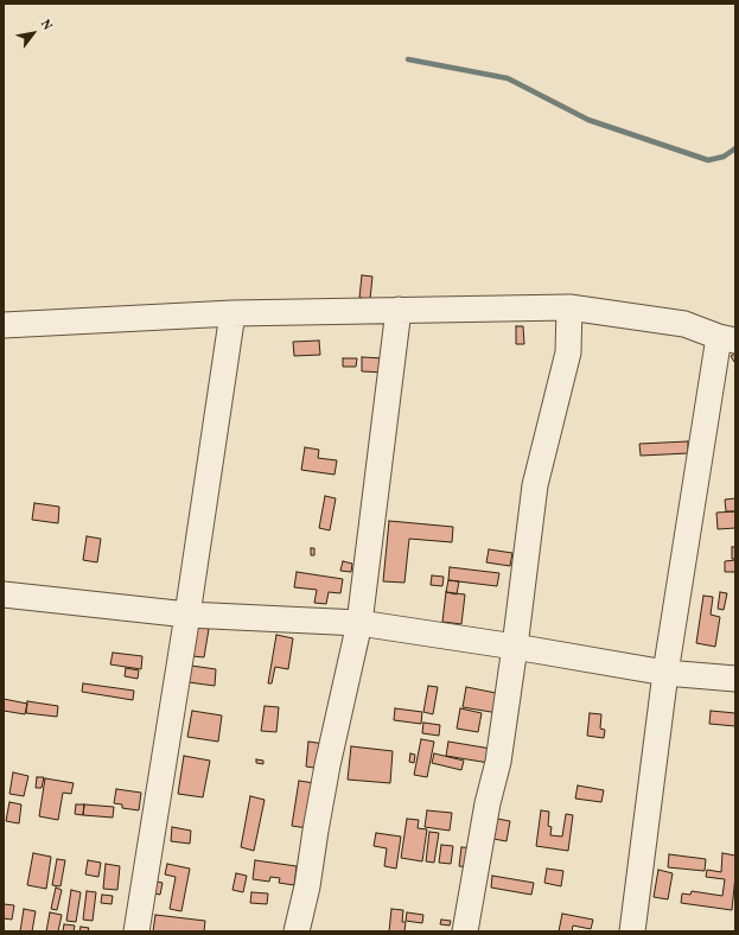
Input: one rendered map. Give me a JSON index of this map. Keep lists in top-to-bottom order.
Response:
{
  "north": "top right"
}
